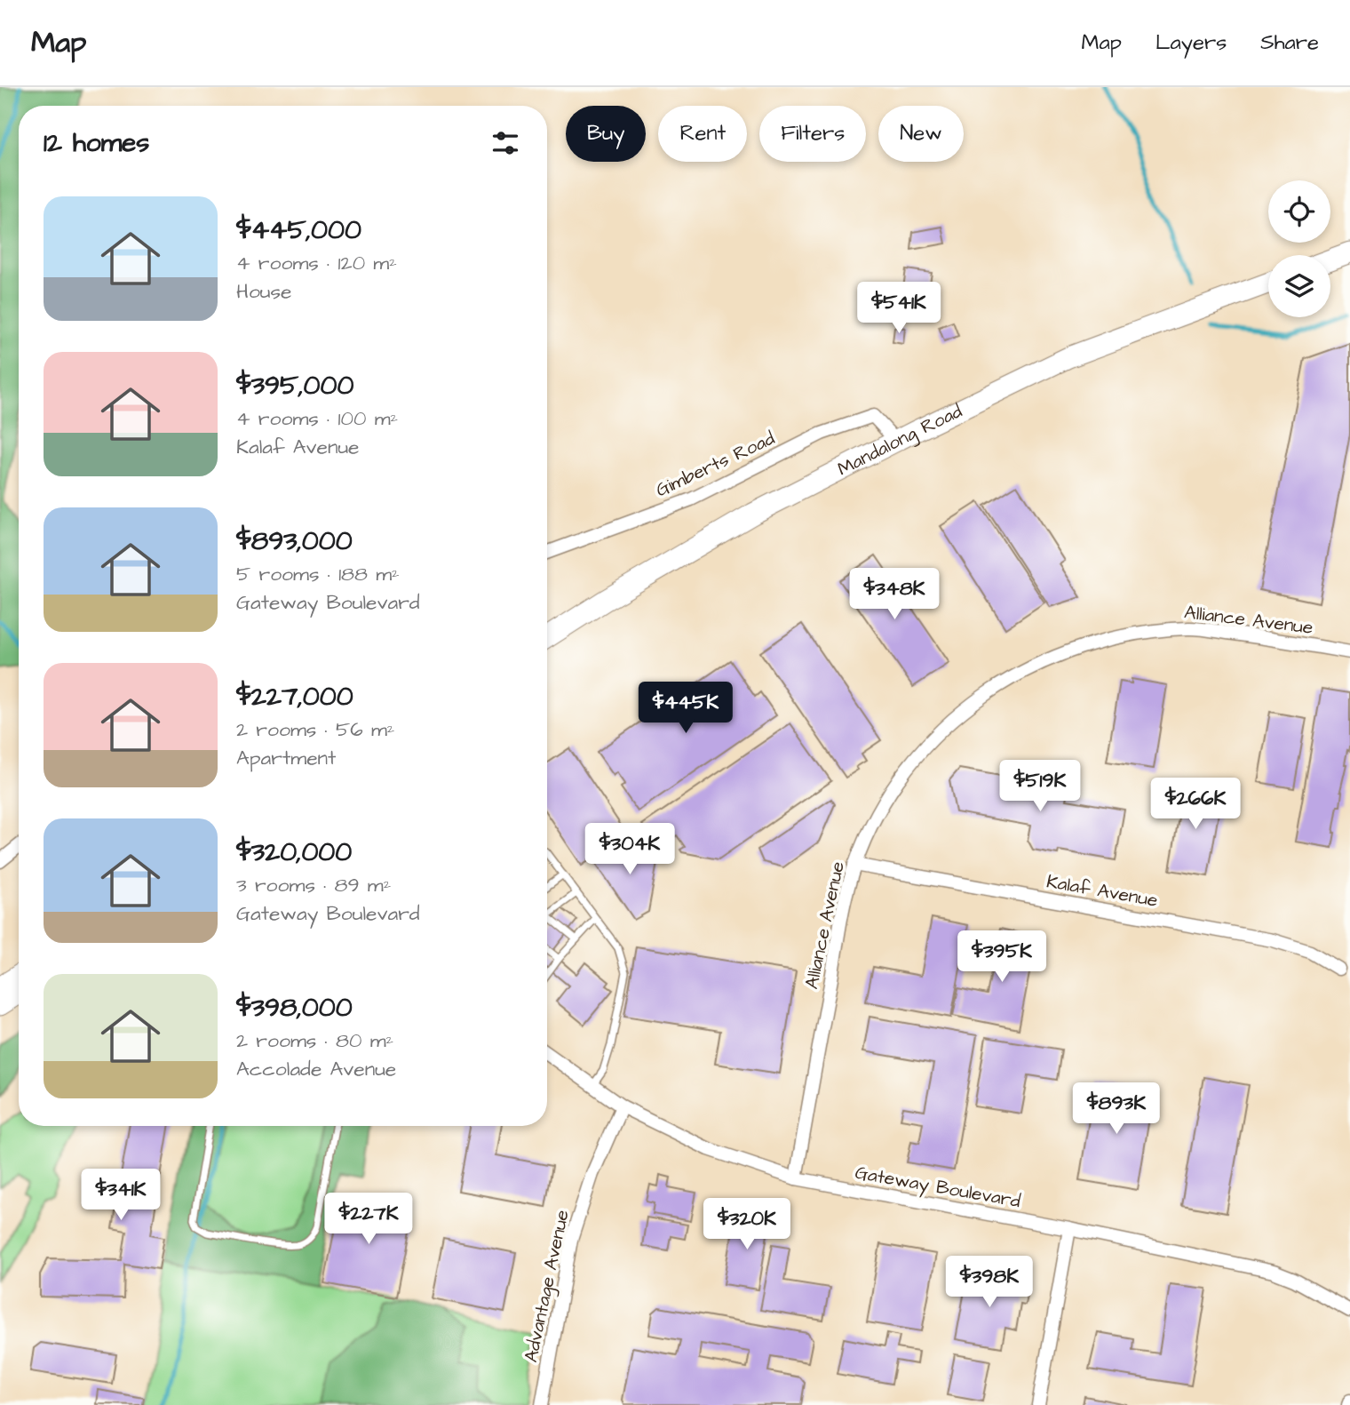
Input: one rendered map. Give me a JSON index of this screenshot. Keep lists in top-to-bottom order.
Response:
{
  "streets": {
    "main road": ["Mandalong Road"],
    "street": [
      "Gimberts Road",
      "Alliance Avenue",
      "Kalaf Avenue",
      "Gateway Boulevard",
      "Advantage Avenue"
    ]
  },
  "crossings": [
    ["Mandalong Road", "Gimberts Road"],
    ["Alliance Avenue", "Kalaf Avenue"],
    ["Alliance Avenue", "Gateway Boulevard"],
    ["Gateway Boulevard", "Advantage Avenue"]
  ],
  "page": {
    "header": "Map",
    "nav": ["Map", "Layers", "Share"],
    "chip": [
      "Buy",
      "Rent",
      "Filters",
      "New"
    ],
    "heading": "12 homes",
    "list": [
      {
        "name": "$445,000",
        "note": "4 rooms · 120 m² · House"
      },
      {
        "name": "$395,000",
        "note": "4 rooms · 100 m² · Kalaf Avenue"
      },
      {
        "name": "$893,000",
        "note": "5 rooms · 188 m² · Gateway Boulevard"
      },
      {
        "name": "$227,000",
        "note": "2 rooms · 56 m² · Apartment"
      },
      {
        "name": "$320,000",
        "note": "3 rooms · 89 m² · Gateway Boulevard"
      },
      {
        "name": "$398,000",
        "note": "2 rooms · 80 m² · Accolade Avenue"
      }
    ],
    "price": [
      "$541K",
      "$348K",
      "$445K",
      "$519K",
      "$266K",
      "$304K",
      "$395K",
      "$893K",
      "$341K",
      "$227K",
      "$320K",
      "$398K"
    ]
  }
}
